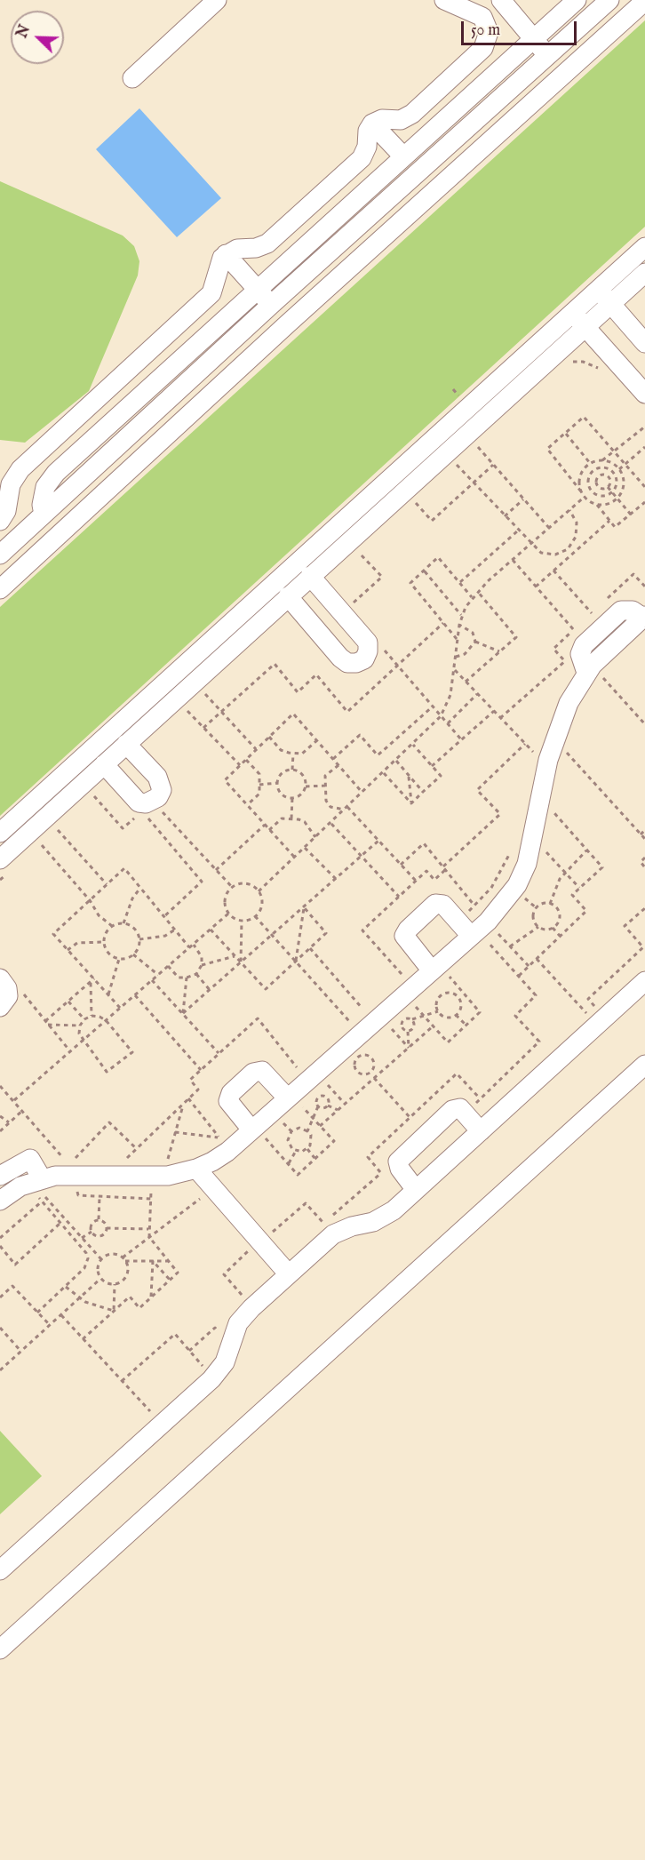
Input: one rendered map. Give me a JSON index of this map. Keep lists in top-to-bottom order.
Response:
{
  "scale_bar": "50 m",
  "north": "top left"
}
